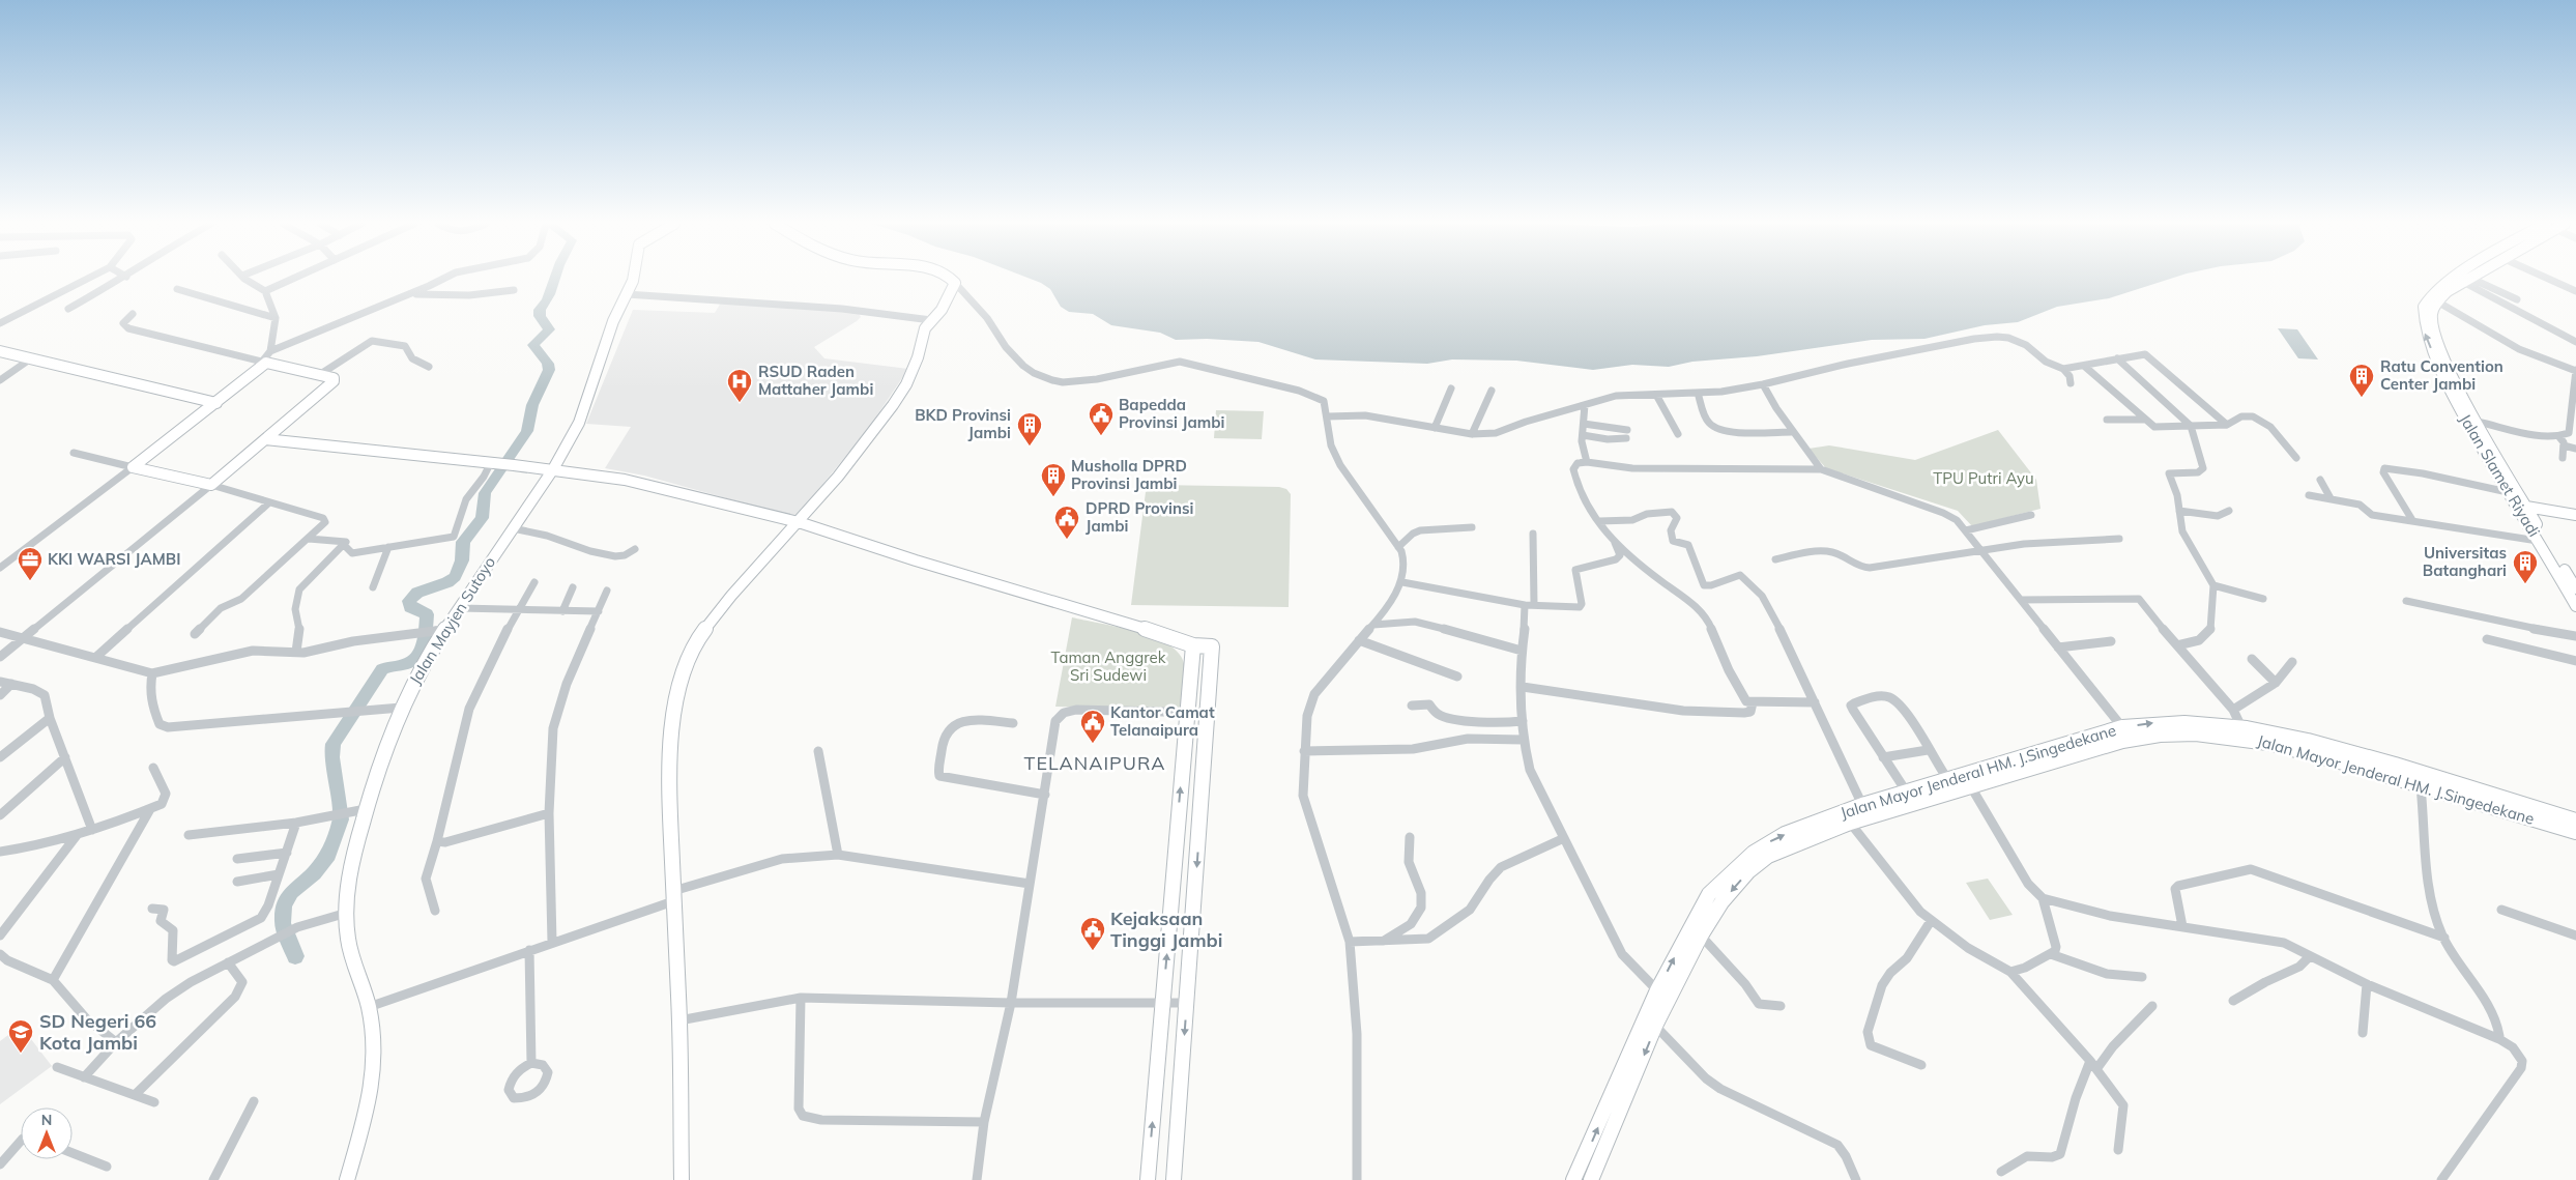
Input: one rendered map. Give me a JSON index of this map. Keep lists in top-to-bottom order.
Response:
{
  "streets": {
    "main road": ["Jalan Slamet Riyadi", "Jalan Mayjen Sutoyo", "Jalan Mayor Jenderal HM. J.Singedekane"]
  },
  "districts": ["TELANAIPURA"],
  "parks": ["TPU Putri Ayu", "Taman Anggrek Sri Sudewi"],
  "places": {
    "building": [
      "Ratu Convention Center Jambi",
      "BKD Provinsi Jambi",
      "Musholla DPRD Provinsi Jambi",
      "Universitas Batanghari"
    ],
    "hospital": ["RSUD Raden Mattaher Jambi"],
    "public building": [
      "Bapedda Provinsi Jambi",
      "DPRD Provinsi Jambi",
      "Kantor Camat Telanaipura",
      "Kejaksaan Tinggi Jambi"
    ],
    "office": ["KKI WARSI JAMBI"],
    "school or university": ["SD Negeri 66 Kota Jambi"]
  },
  "north": "top"
}
